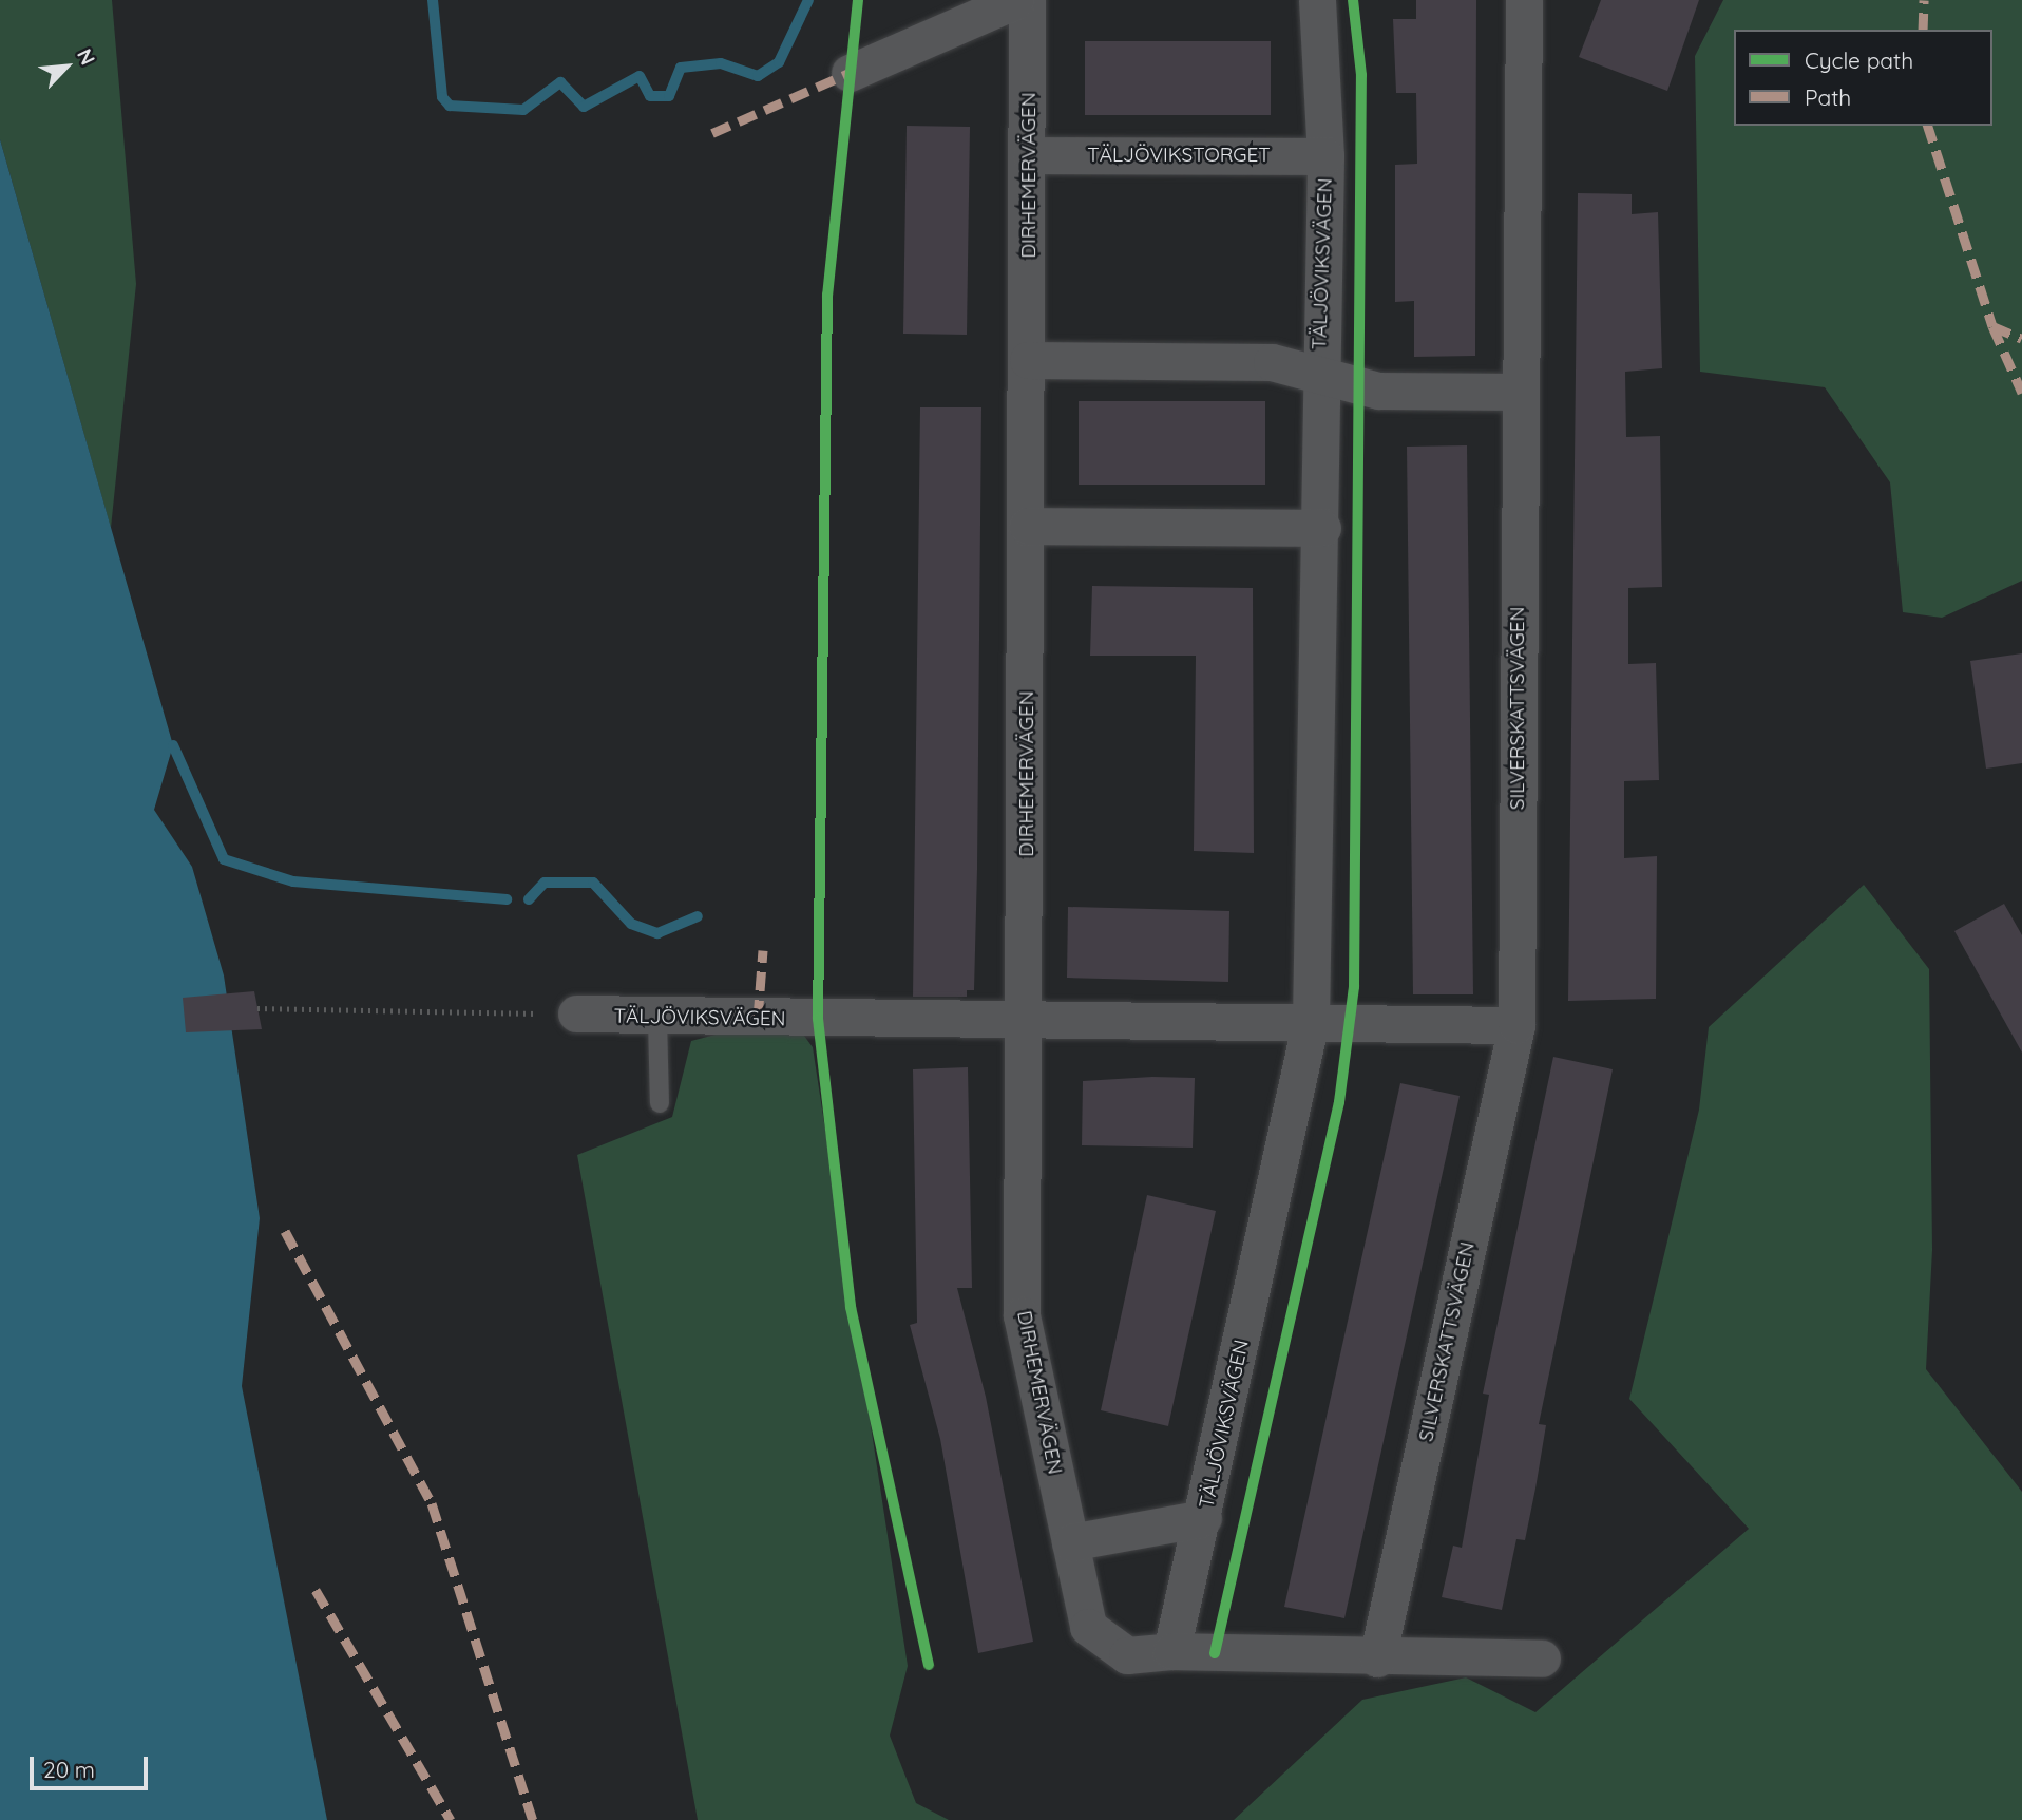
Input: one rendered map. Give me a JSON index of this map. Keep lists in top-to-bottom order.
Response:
{
  "streets": {
    "street": [
      "TÄLJÖVIKSTORGET",
      "DIRHEMERVÄGEN",
      "TÄLJÖVIKSVÄGEN",
      "SILVERSKATTSVÄGEN"
    ]
  },
  "crossings": [
    ["TÄLJÖVIKSTORGET", "DIRHEMERVÄGEN"],
    ["TÄLJÖVIKSTORGET", "TÄLJÖVIKSVÄGEN"],
    ["DIRHEMERVÄGEN", "TÄLJÖVIKSVÄGEN"]
  ],
  "legend": ["Cycle path", "Path"],
  "scale_bar": "20 m",
  "north": "top right"
}
